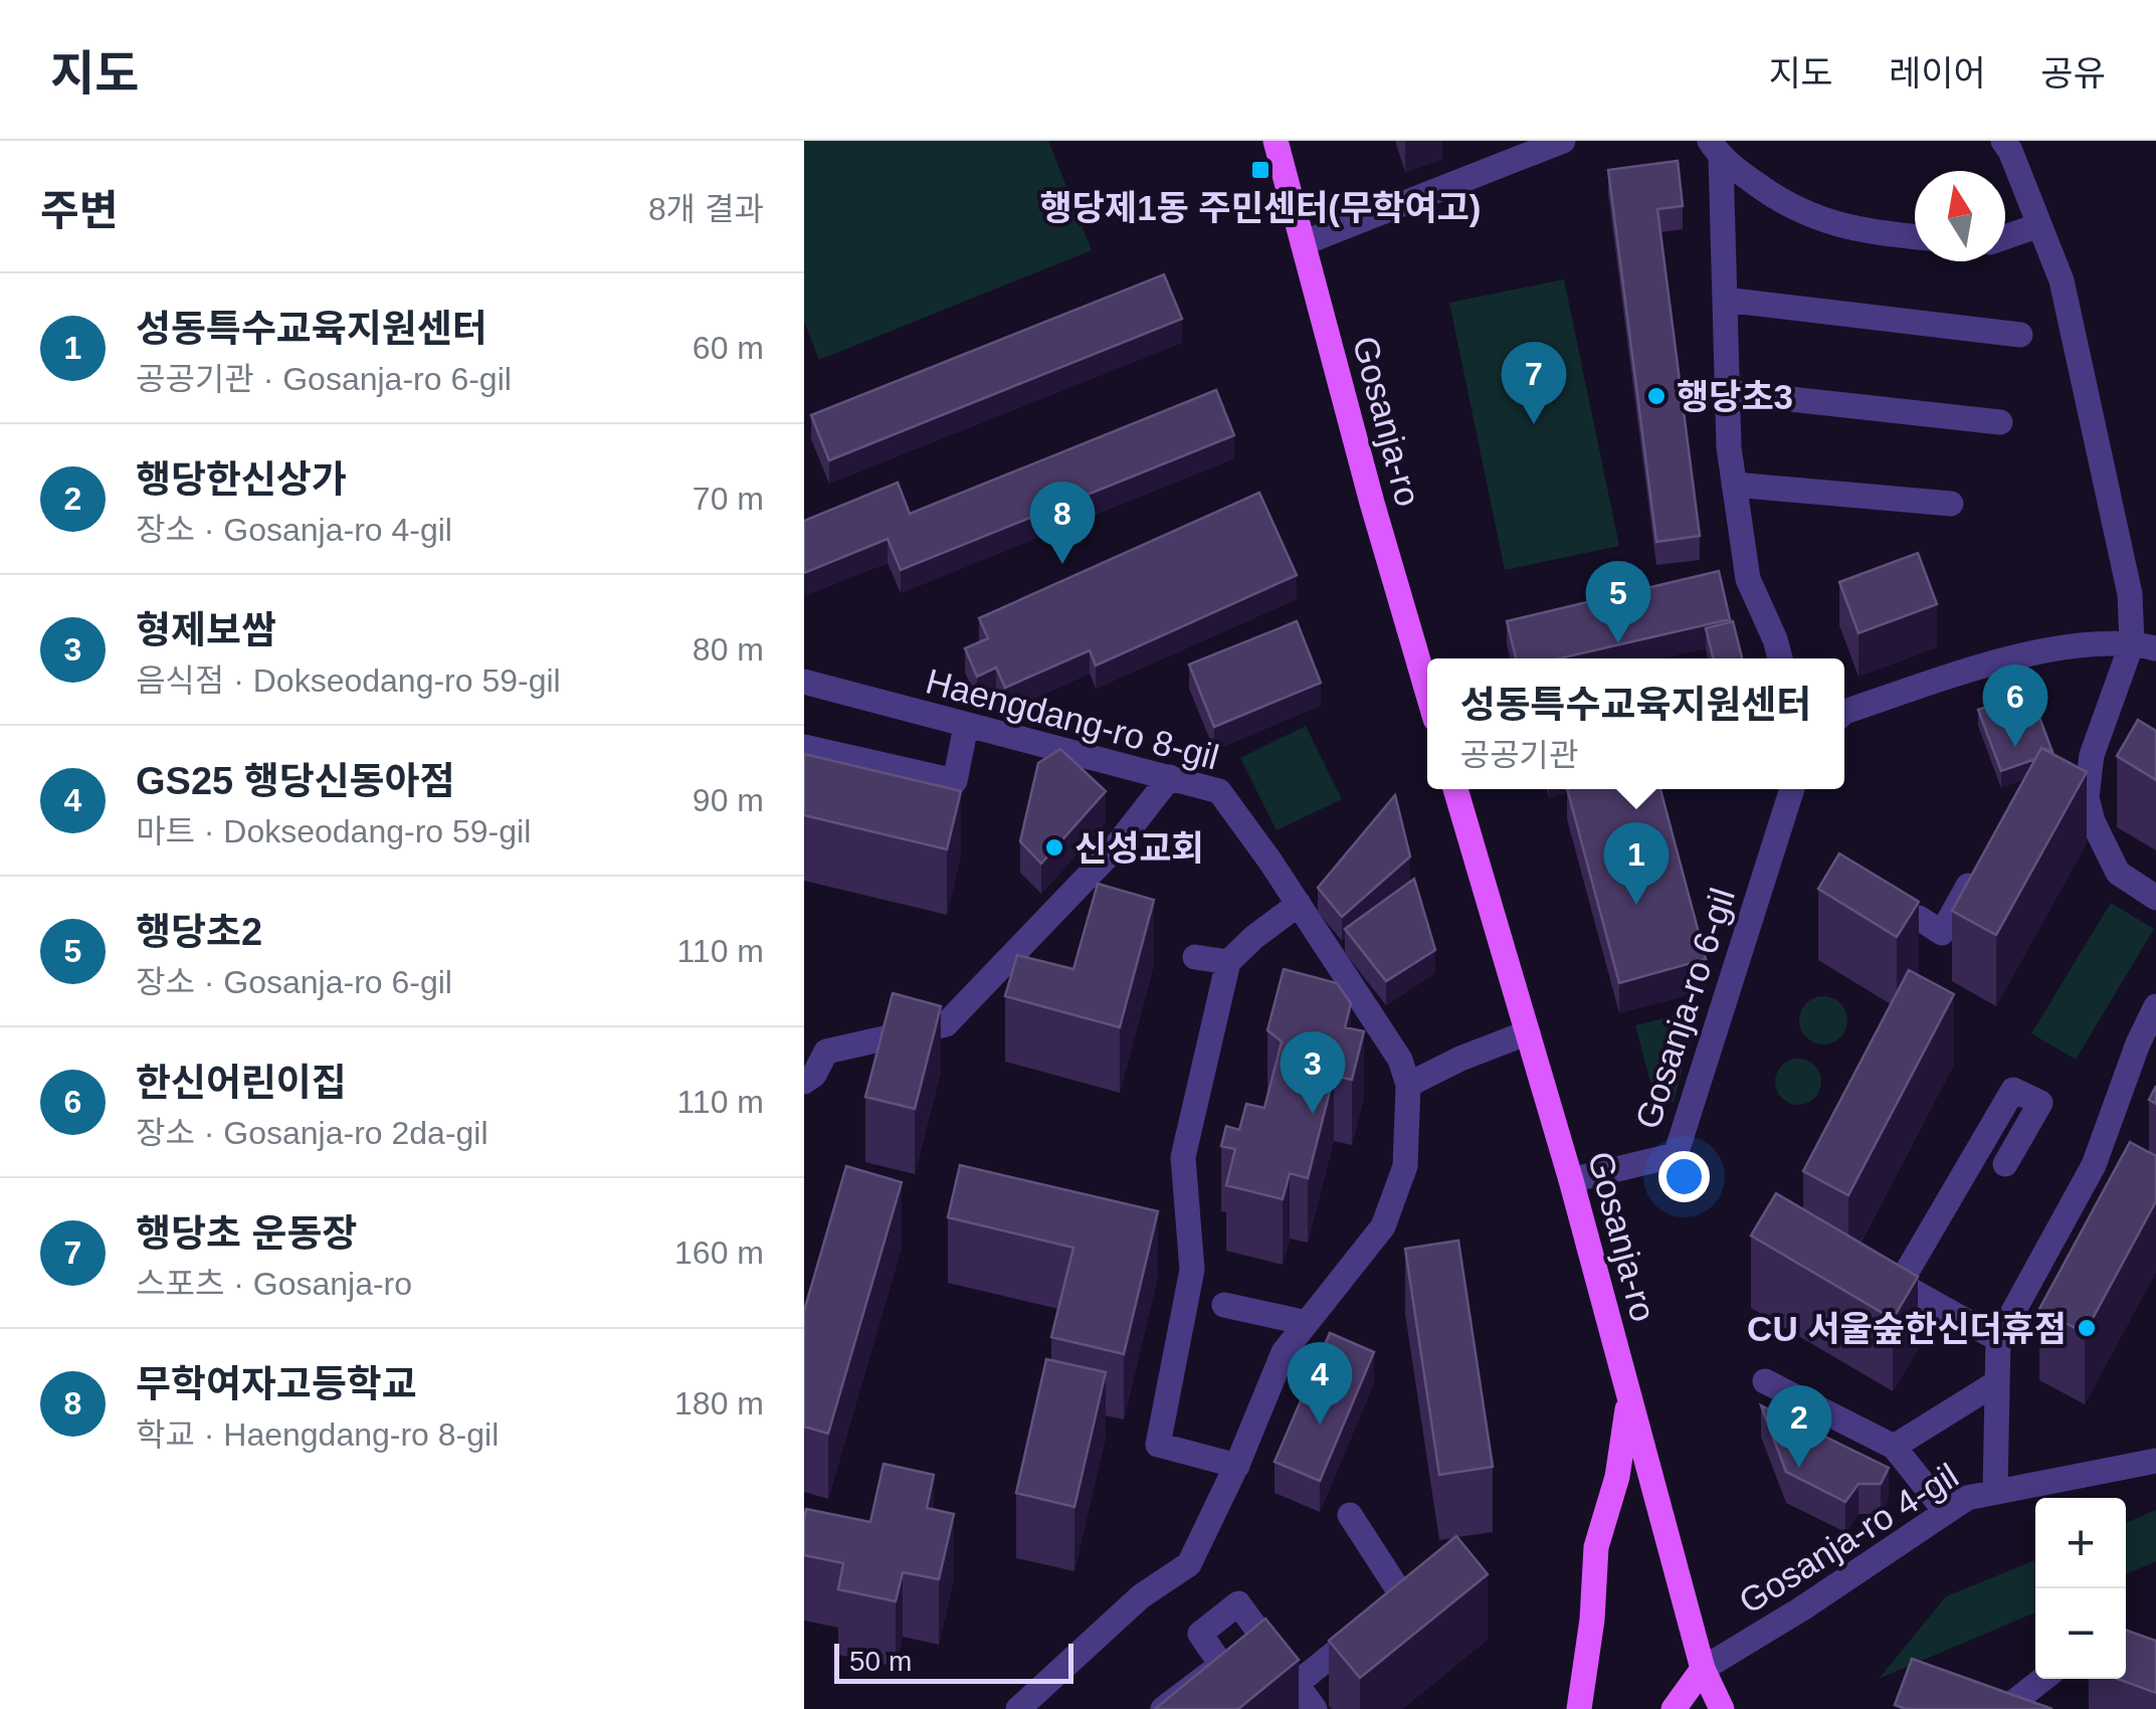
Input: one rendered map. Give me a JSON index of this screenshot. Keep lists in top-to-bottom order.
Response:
{
  "streets": {
    "main road": ["Gosanja-ro"],
    "street": ["Haengdang-ro 8-gil", "Gosanja-ro 6-gil", "Gosanja-ro 4-gil"]
  },
  "crossings": [
    ["Gosanja-ro", "Gosanja-ro 6-gil"],
    ["Gosanja-ro", "Gosanja-ro 4-gil"]
  ],
  "places": {
    "transit": ["행당제1동 주민센터(무학여고)"],
    "other": ["행당초3", "신성교회", "CU 서울숲한신더휴점"]
  },
  "scale_bar": "50 m",
  "north": "top",
  "page": {
    "header": "지도",
    "nav": ["지도", "레이어", "공유"],
    "heading": ["주변", "8개 결과"],
    "list": [
      {
        "mark": "1",
        "name": "성동특수교육지원센터",
        "note": "공공기관 · Gosanja-ro 6-gil",
        "value": "60 m"
      },
      {
        "mark": "2",
        "name": "행당한신상가",
        "note": "장소 · Gosanja-ro 4-gil",
        "value": "70 m"
      },
      {
        "mark": "3",
        "name": "형제보쌈",
        "note": "음식점 · Dokseodang-ro 59-gil",
        "value": "80 m"
      },
      {
        "mark": "4",
        "name": "GS25 행당신동아점",
        "note": "마트 · Dokseodang-ro 59-gil",
        "value": "90 m"
      },
      {
        "mark": "5",
        "name": "행당초2",
        "note": "장소 · Gosanja-ro 6-gil",
        "value": "110 m"
      },
      {
        "mark": "6",
        "name": "한신어린이집",
        "note": "장소 · Gosanja-ro 2da-gil",
        "value": "110 m"
      },
      {
        "mark": "7",
        "name": "행당초 운동장",
        "note": "스포츠 · Gosanja-ro",
        "value": "160 m"
      },
      {
        "mark": "8",
        "name": "무학여자고등학교",
        "note": "학교 · Haengdang-ro 8-gil",
        "value": "180 m"
      }
    ],
    "pins": [
      "7",
      "8",
      "5",
      "6",
      "1",
      "3",
      "4",
      "2"
    ],
    "popup": ["성동특수교육지원센터", "공공기관"],
    "map_buttons": ["+", "−"],
    "scale": "50 m"
  }
}
